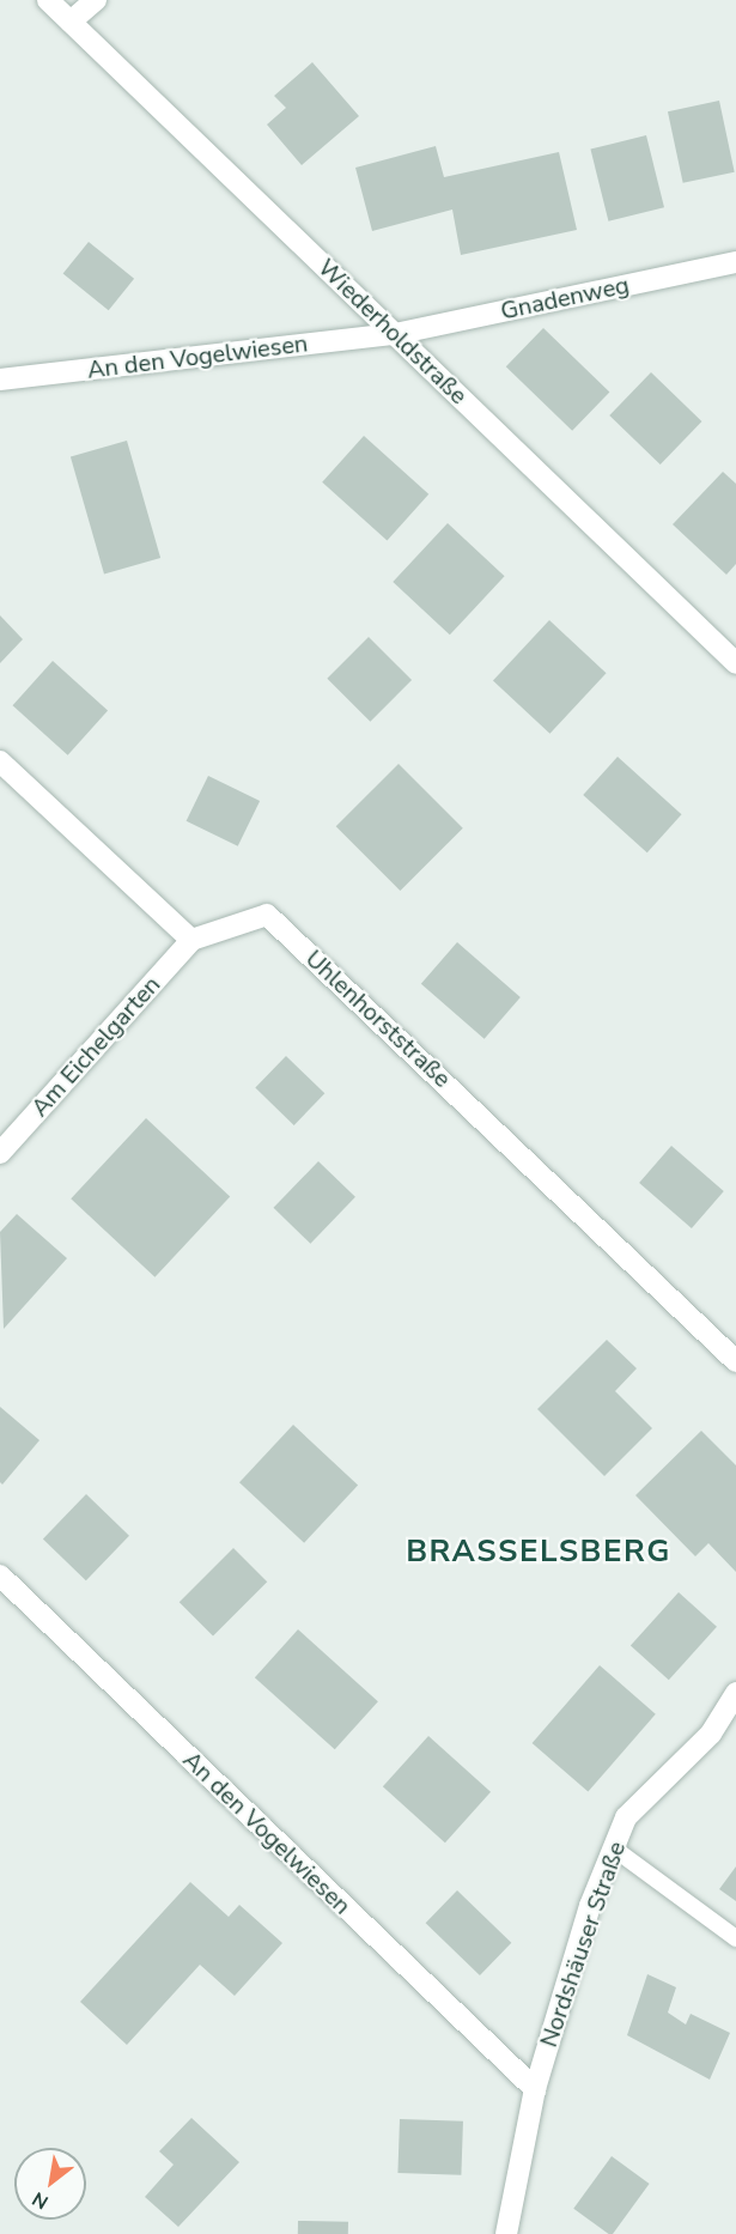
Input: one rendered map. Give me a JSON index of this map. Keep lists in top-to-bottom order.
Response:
{
  "streets": {
    "street": [
      "Gnadenweg",
      "Wiederholdstraße",
      "An den Vogelwiesen",
      "Uhlenhorststraße",
      "Am Eichelgarten",
      "Nordshäuser Straße"
    ]
  },
  "crossings": [
    ["Gnadenweg", "Wiederholdstraße"],
    ["Gnadenweg", "An den Vogelwiesen"],
    ["Wiederholdstraße", "An den Vogelwiesen"],
    ["An den Vogelwiesen", "Nordshäuser Straße"],
    ["Uhlenhorststraße", "Am Eichelgarten"]
  ],
  "districts": ["BRASSELSBERG"],
  "north": "bottom left"
}
